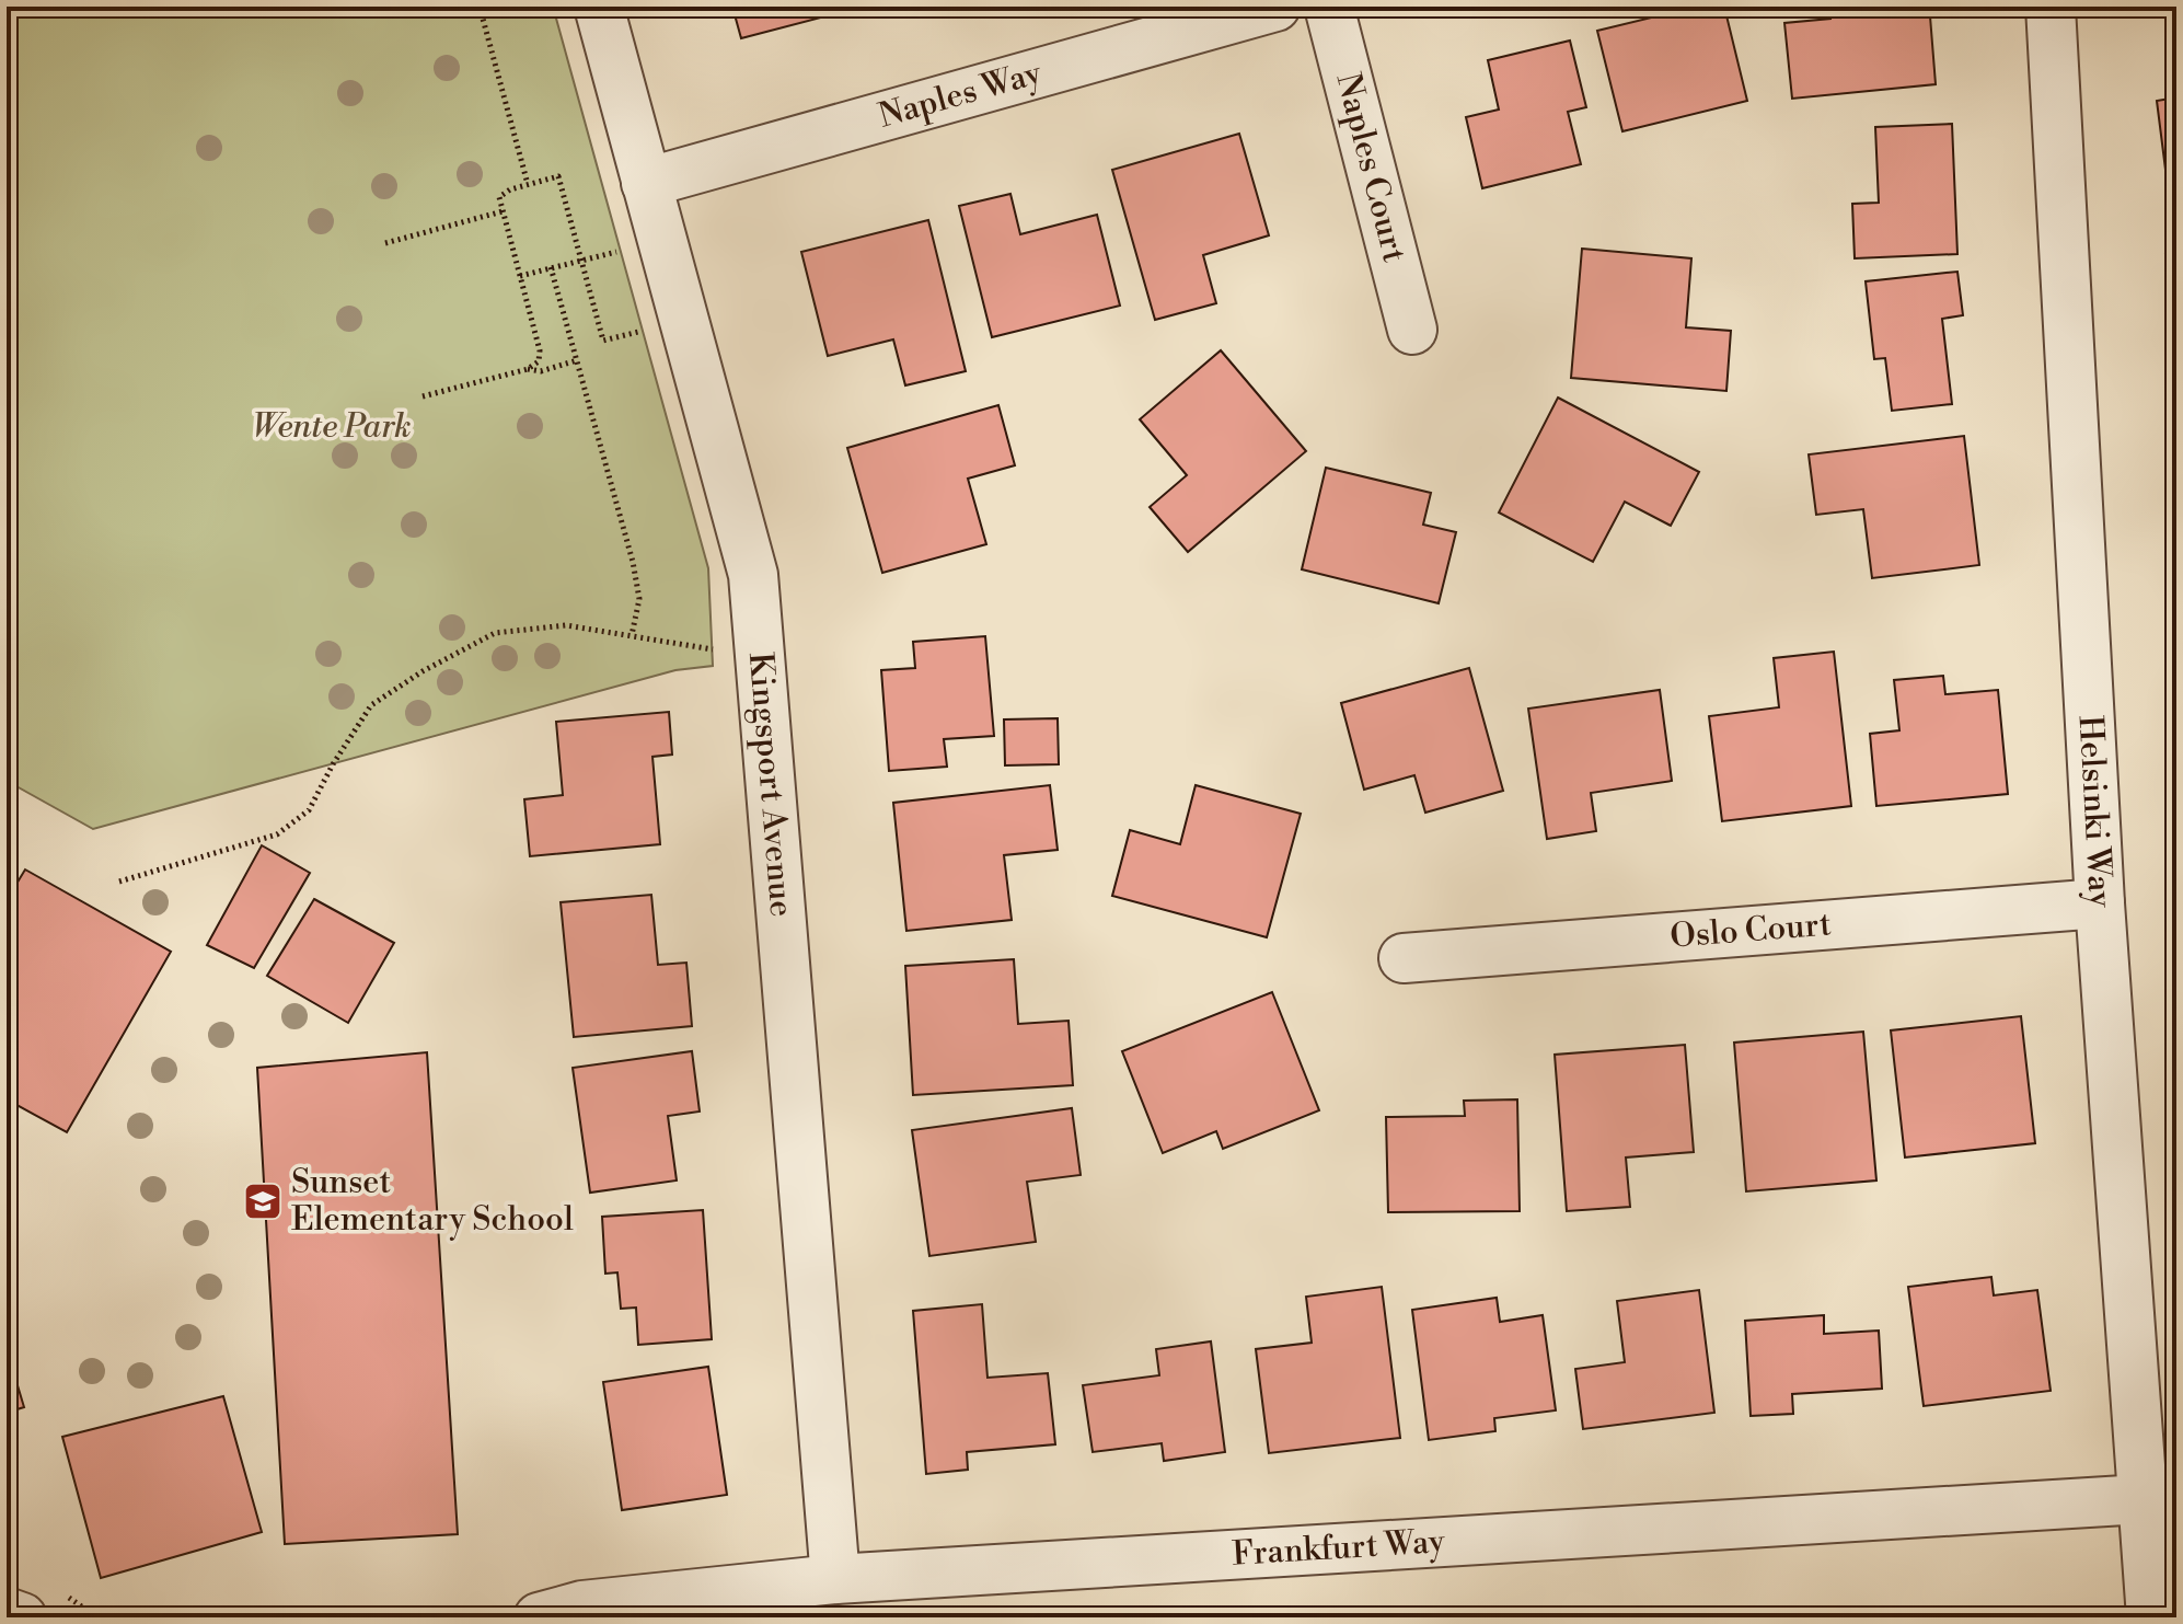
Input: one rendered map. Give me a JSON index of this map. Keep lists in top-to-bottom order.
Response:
{
  "streets": {
    "street": [
      "Naples Way",
      "Naples Court",
      "Kingsport Avenue",
      "Helsinki Way",
      "Oslo Court",
      "Frankfurt Way"
    ]
  },
  "crossings": [
    ["Naples Way", "Kingsport Avenue"],
    ["Kingsport Avenue", "Frankfurt Way"],
    ["Helsinki Way", "Oslo Court"],
    ["Helsinki Way", "Frankfurt Way"]
  ],
  "parks": ["Wente Park"],
  "places": {
    "school or university": ["Sunset Elementary School"]
  }
}
